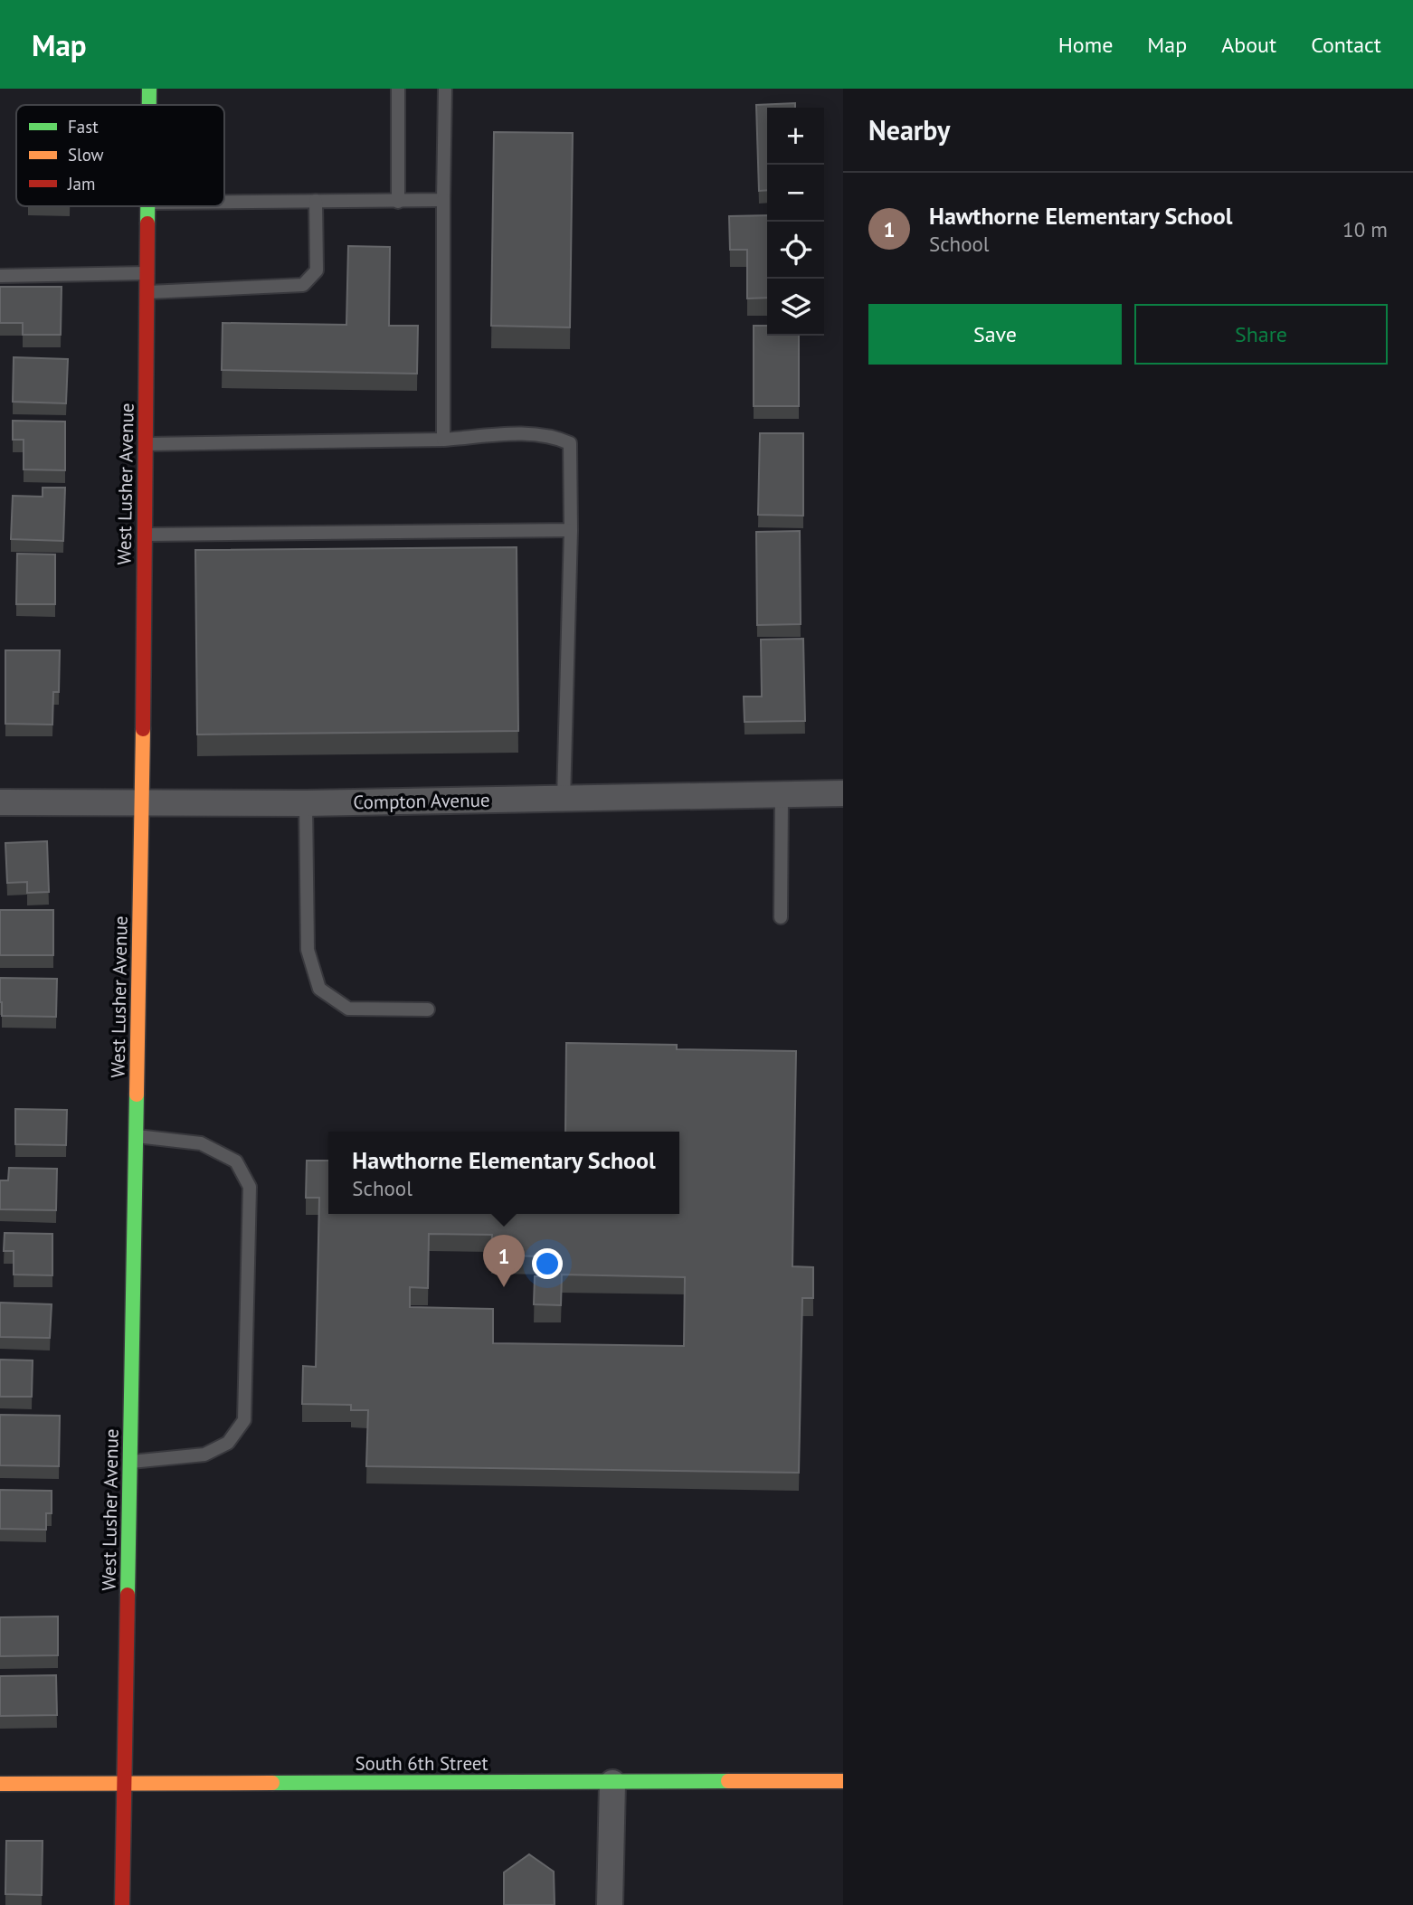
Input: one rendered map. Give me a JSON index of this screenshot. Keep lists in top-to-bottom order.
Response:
{
  "streets": {
    "main road": ["West Lusher Avenue", "South 6th Street"],
    "street": ["Compton Avenue"]
  },
  "crossings": [
    ["West Lusher Avenue", "Compton Avenue"],
    ["West Lusher Avenue", "South 6th Street"]
  ],
  "legend": ["Fast", "Slow", "Jam"],
  "page": {
    "header": "Map",
    "nav": [
      "Home",
      "Map",
      "About",
      "Contact"
    ],
    "heading": "Nearby",
    "map_buttons": ["+", "−"],
    "list": [
      {
        "mark": "1",
        "name": "Hawthorne Elementary School",
        "note": "School",
        "value": "10 m"
      }
    ],
    "buttons": ["Save", "Share"],
    "popup": ["Hawthorne Elementary School", "School"],
    "pins": "1"
  }
}
